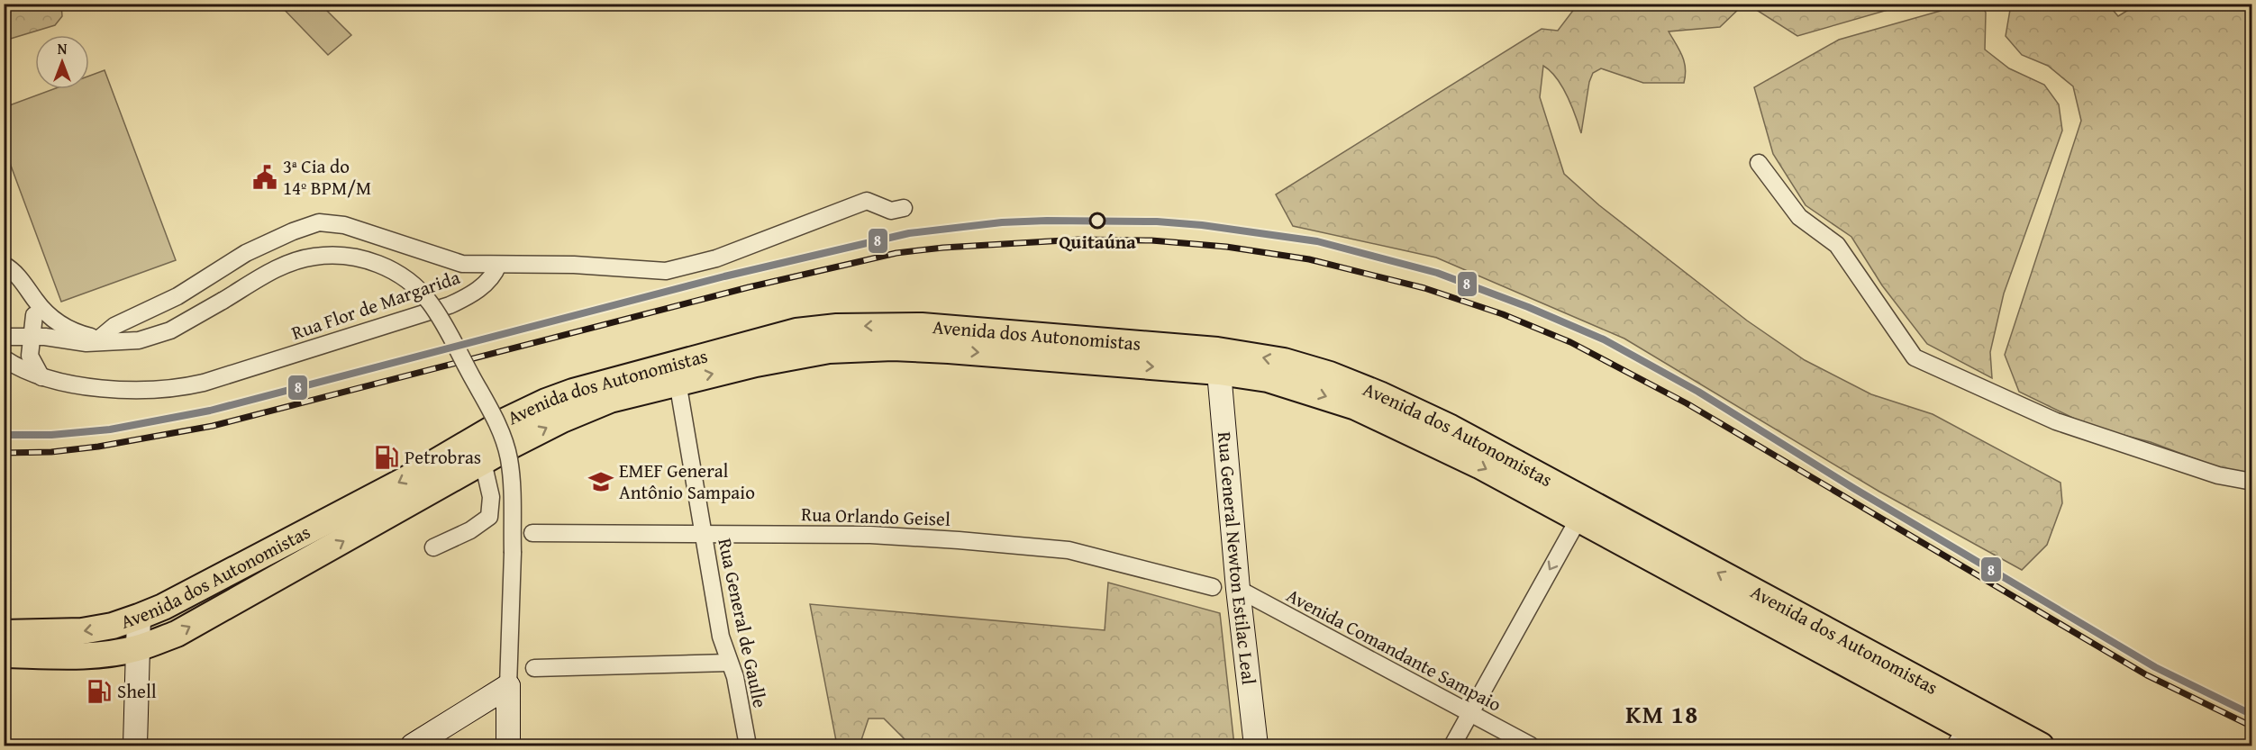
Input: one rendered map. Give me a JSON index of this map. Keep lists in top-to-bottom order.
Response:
{
  "streets": {
    "main road": ["Avenida dos Autonomistas"],
    "street": [
      "Rua Flor de Margarida",
      "Rua Orlando Geisel",
      "Rua General Newton Estilac Leal",
      "Rua General de Gaulle",
      "Avenida Comandante Sampaio"
    ]
  },
  "crossings": [
    ["Avenida dos Autonomistas", "Rua General Newton Estilac Leal"],
    ["Avenida dos Autonomistas", "Rua General de Gaulle"],
    ["Rua Orlando Geisel", "Rua General de Gaulle"],
    ["Rua General Newton Estilac Leal", "Avenida Comandante Sampaio"]
  ],
  "districts": ["KM 18"],
  "places": {
    "public building": ["3ª Cia do 14º BPM/M"],
    "other": ["Quitaúna"],
    "fuel station": ["Petrobras", "Shell"],
    "school or university": ["EMEF General Antônio Sampaio"]
  },
  "lines": ["transit line 8"],
  "north": "top"
}
